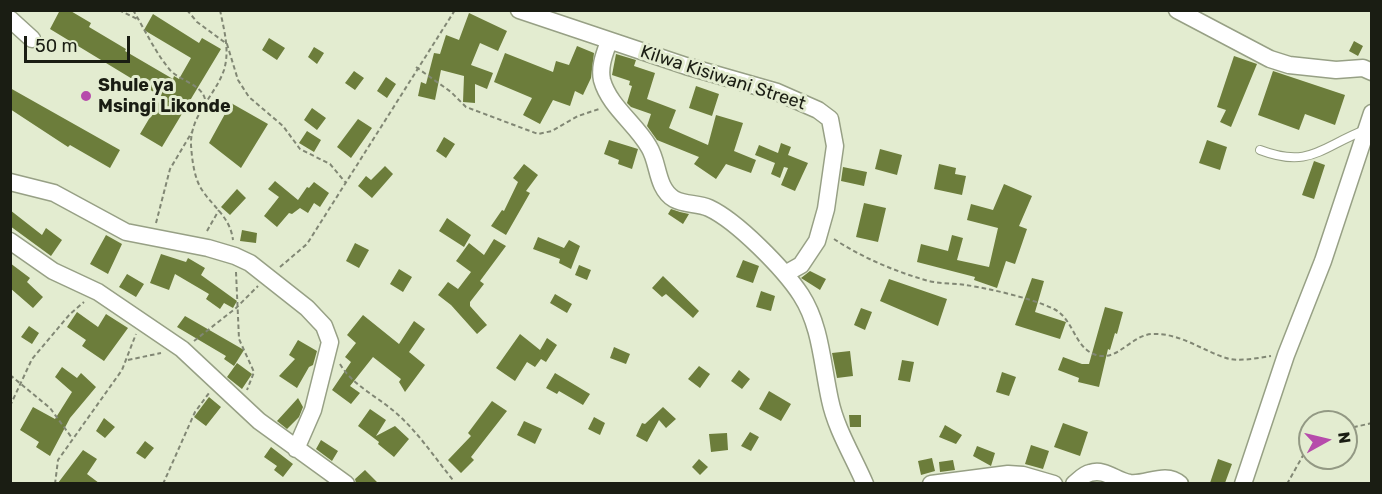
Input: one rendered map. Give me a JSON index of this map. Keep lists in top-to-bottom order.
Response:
{
  "streets": {
    "street": ["Kilwa Kisiwani Street"]
  },
  "places": ["Shule ya Msingi Likonde"],
  "scale_bar": "50 m",
  "north": "right"
}
